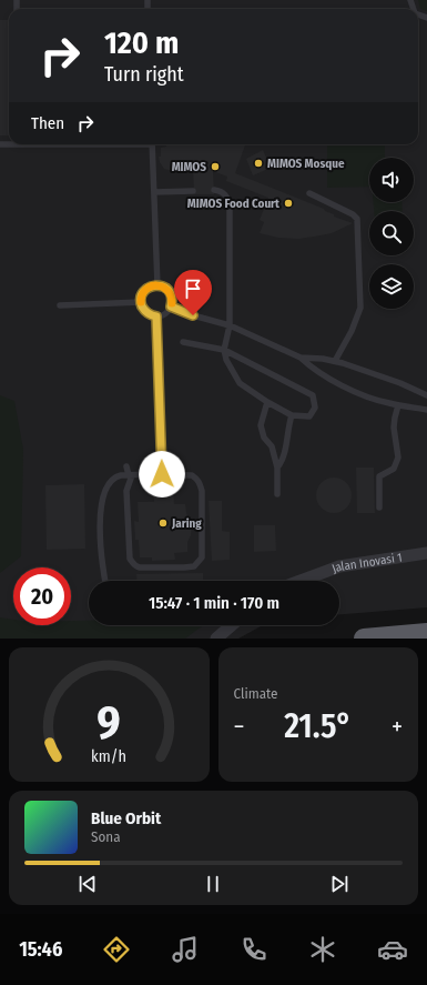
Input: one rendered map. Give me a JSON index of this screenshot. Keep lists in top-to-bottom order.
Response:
{
  "streets": {
    "street": ["Jalan Inovasi 1"]
  },
  "places": [
    "MIMOS Mosque",
    "MIMOS",
    "MIMOS Food Court",
    "Jaring"
  ],
  "page": {
    "turn": ["120 m", "Turn right"],
    "then": "Then",
    "limit": "20",
    "trip": "15:47 · 1 min · 170 m",
    "tile": "Climate",
    "heat": ["−", "21.5°", "+"],
    "song": ["Blue Orbit", "Sona"],
    "tabs": "15:46",
    "gauge": ["9", "km/h"]
  }
}
